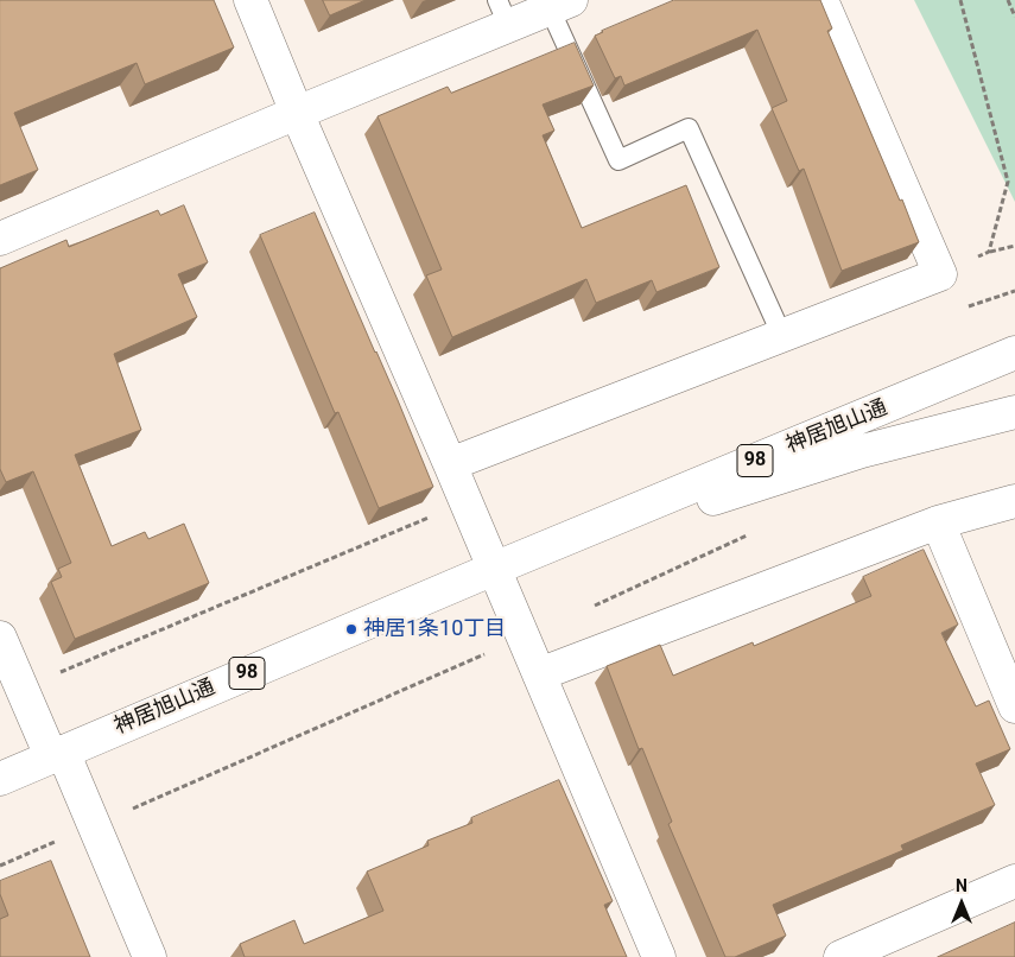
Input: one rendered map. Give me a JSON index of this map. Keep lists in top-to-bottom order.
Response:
{
  "streets": {
    "street": ["神居旭山通", "98"]
  },
  "places": ["神居1条10丁目"],
  "north": "top"
}
